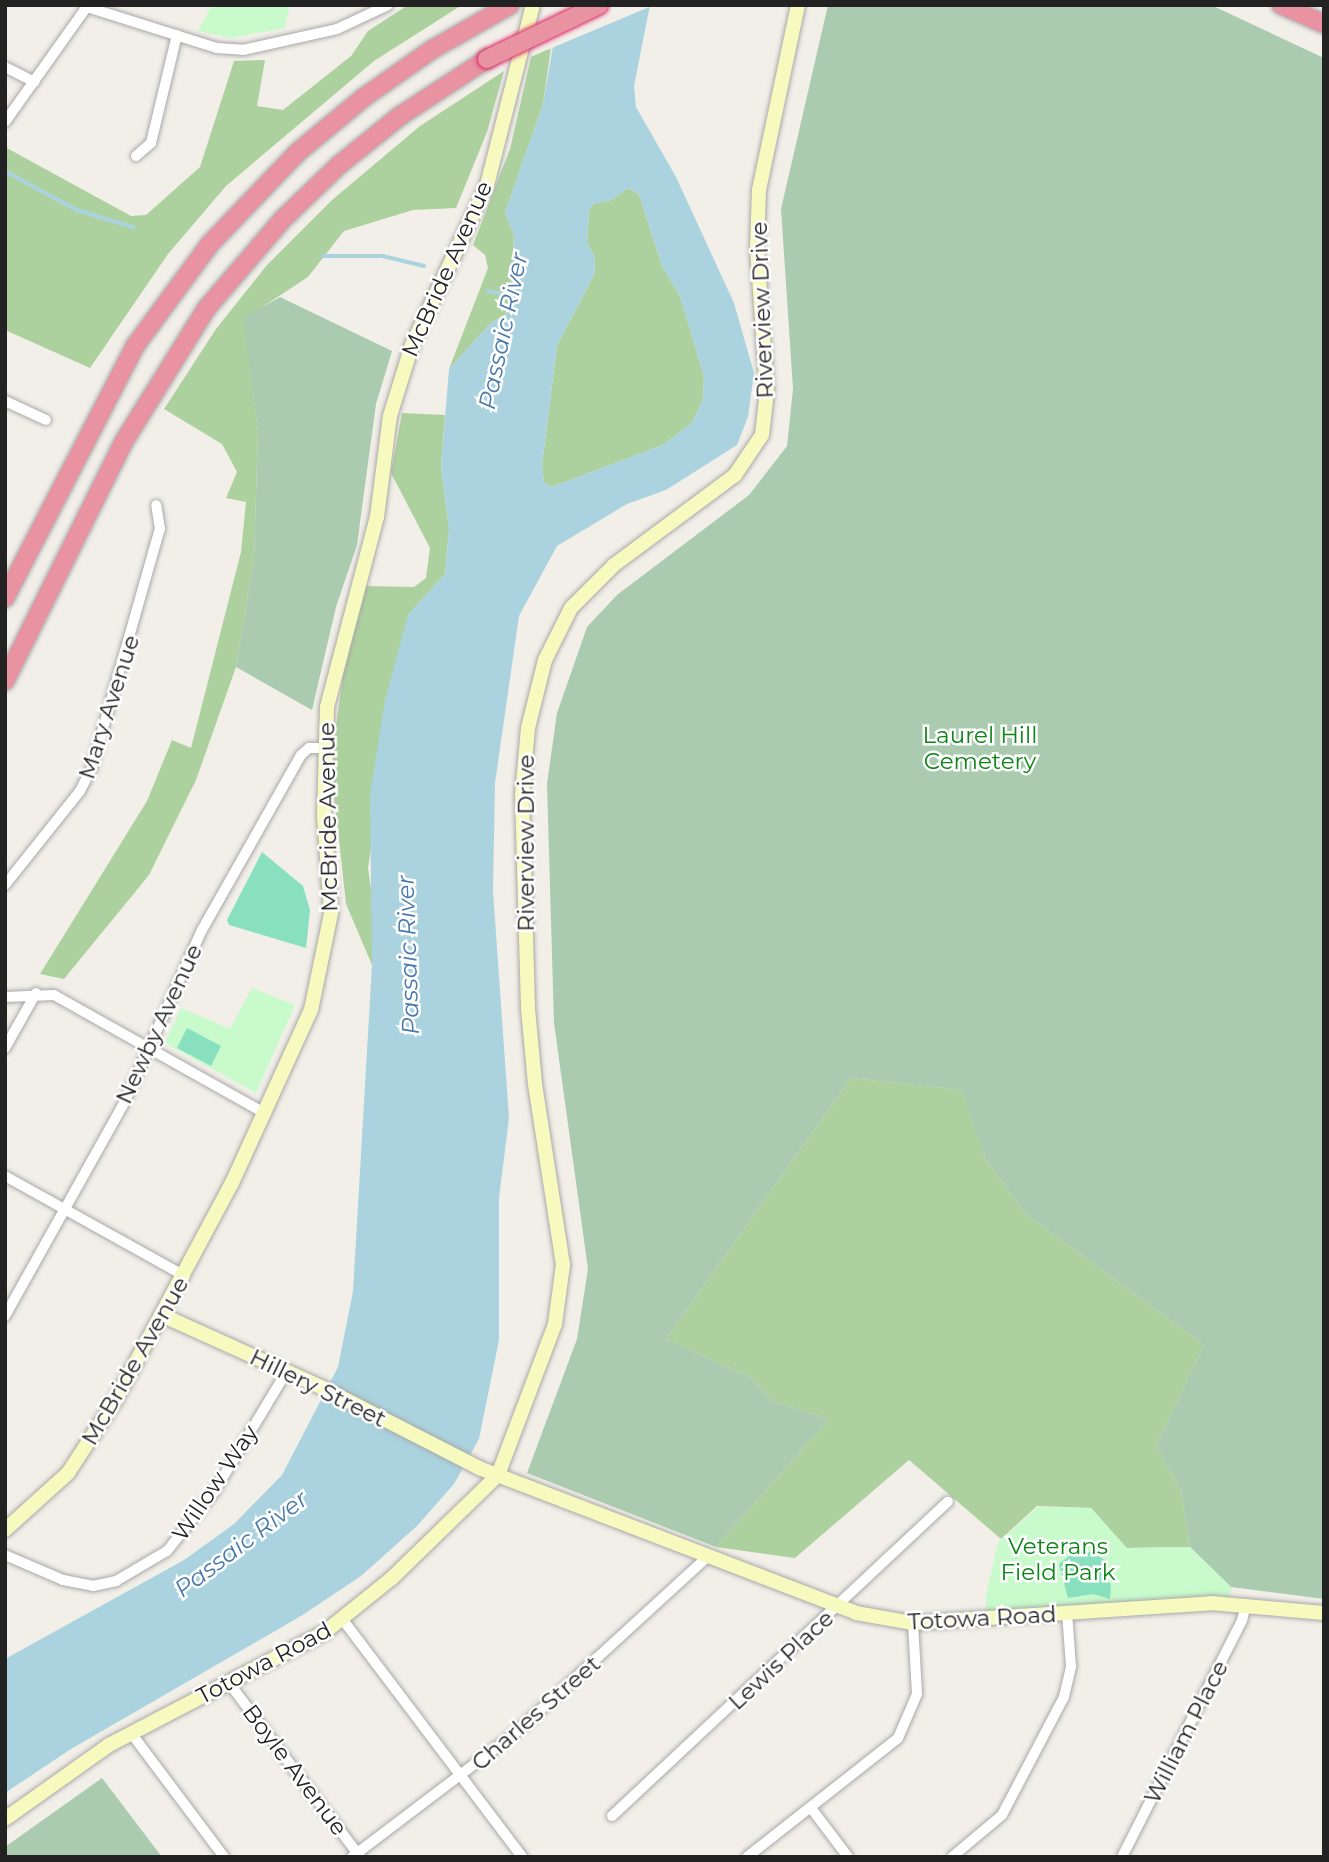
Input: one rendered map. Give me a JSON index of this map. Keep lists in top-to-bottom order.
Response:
{
  "streets": {
    "main road": [
      "McBride Avenue",
      "Riverview Drive",
      "Hillery Street",
      "Totowa Road"
    ],
    "street": [
      "Mary Avenue",
      "Newby Avenue",
      "Willow Way",
      "Lewis Place",
      "Charles Street",
      "William Place",
      "Boyle Avenue"
    ]
  },
  "crossings": [
    ["McBride Avenue", "Newby Avenue"],
    ["McBride Avenue", "Hillery Street"],
    ["Riverview Drive", "Totowa Road"],
    ["Hillery Street", "Willow Way"],
    ["Hillery Street", "Totowa Road"],
    ["Totowa Road", "Lewis Place"],
    ["Totowa Road", "Charles Street"],
    ["Totowa Road", "William Place"],
    ["Totowa Road", "Boyle Avenue"],
    ["Charles Street", "Boyle Avenue"]
  ],
  "water": ["Passaic River"],
  "parks": ["Laurel Hill Cemetery", "Veterans Field Park"]
}
